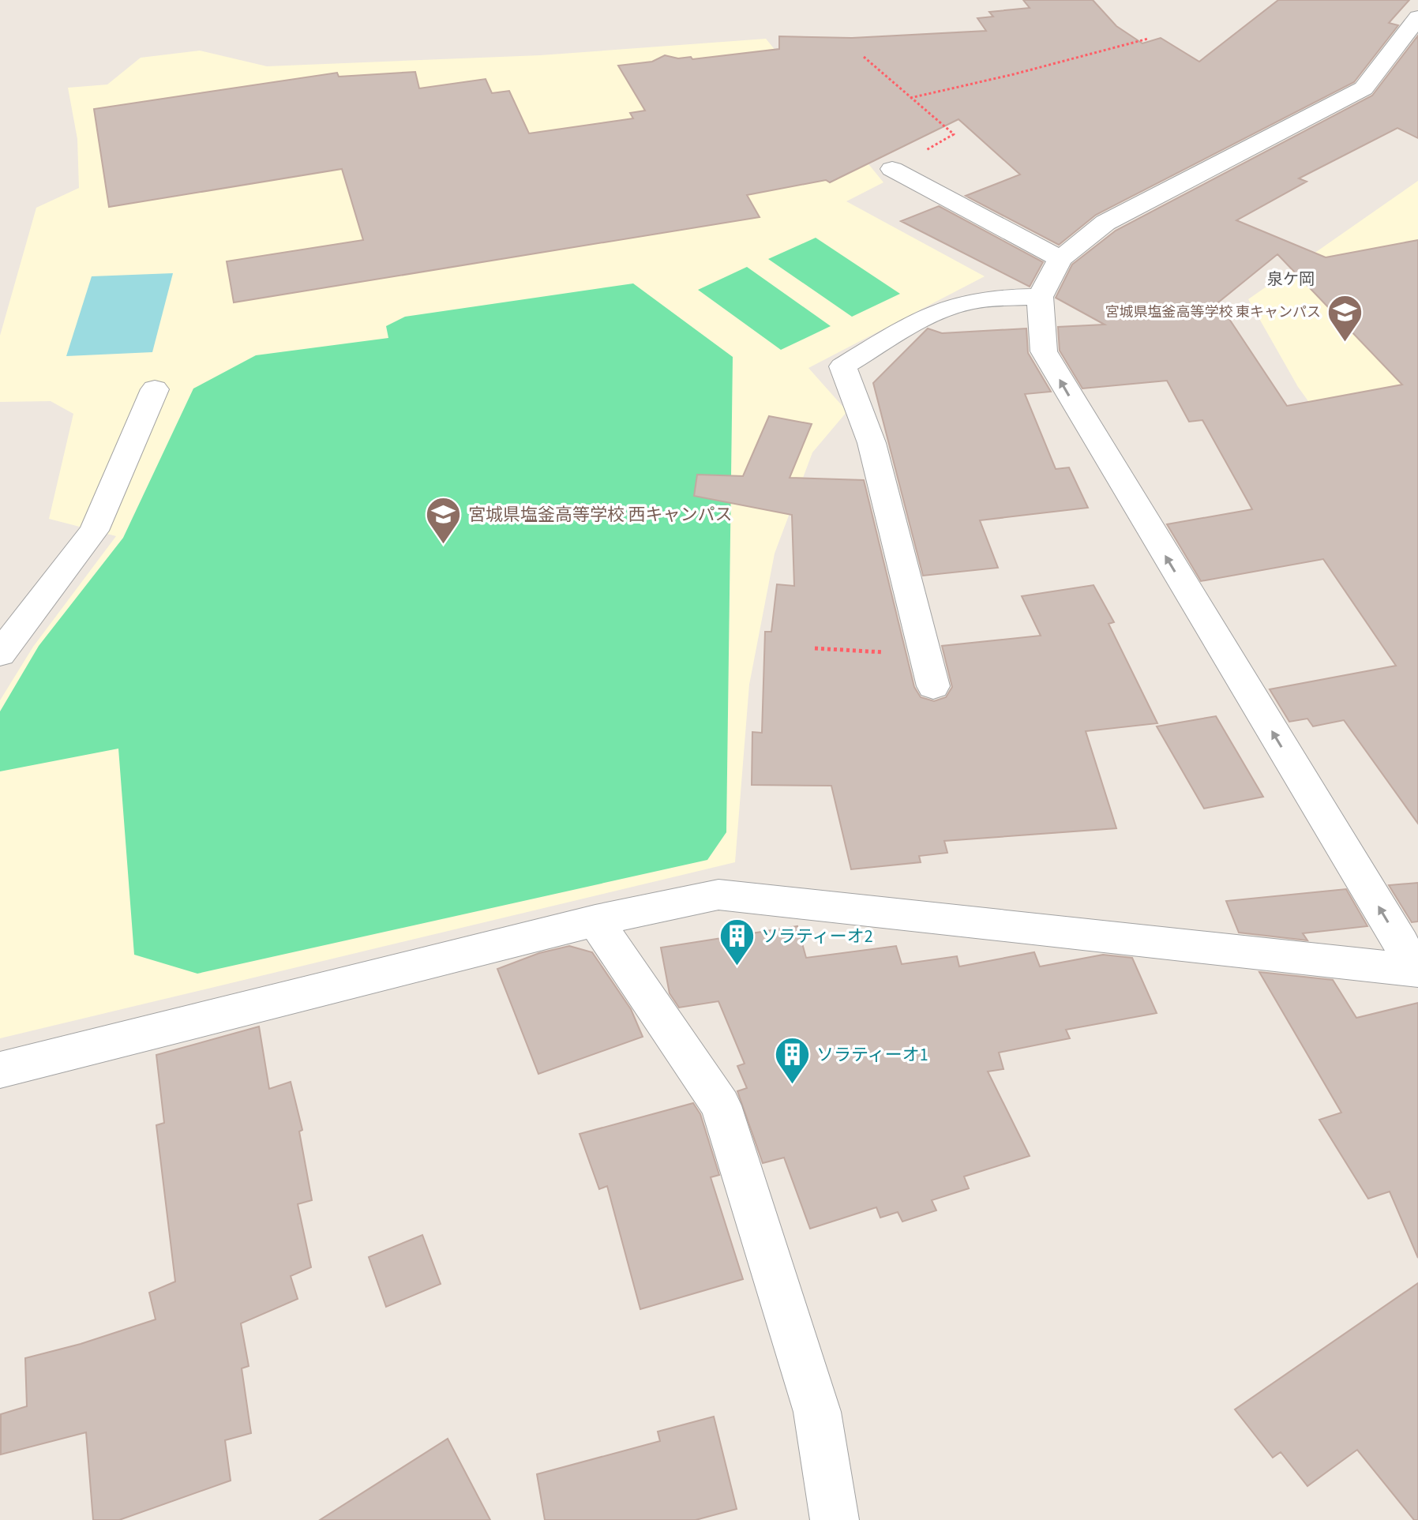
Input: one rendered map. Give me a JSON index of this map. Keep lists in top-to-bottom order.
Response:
{
  "districts": ["泉ケ岡"],
  "places": {
    "school or university": ["宮城県塩釜高等学校 東キャンパス", "宮城県塩釜高等学校 西キャンパス"],
    "building": ["ソラティーオ2", "ソラティーオ1"]
  }
}
